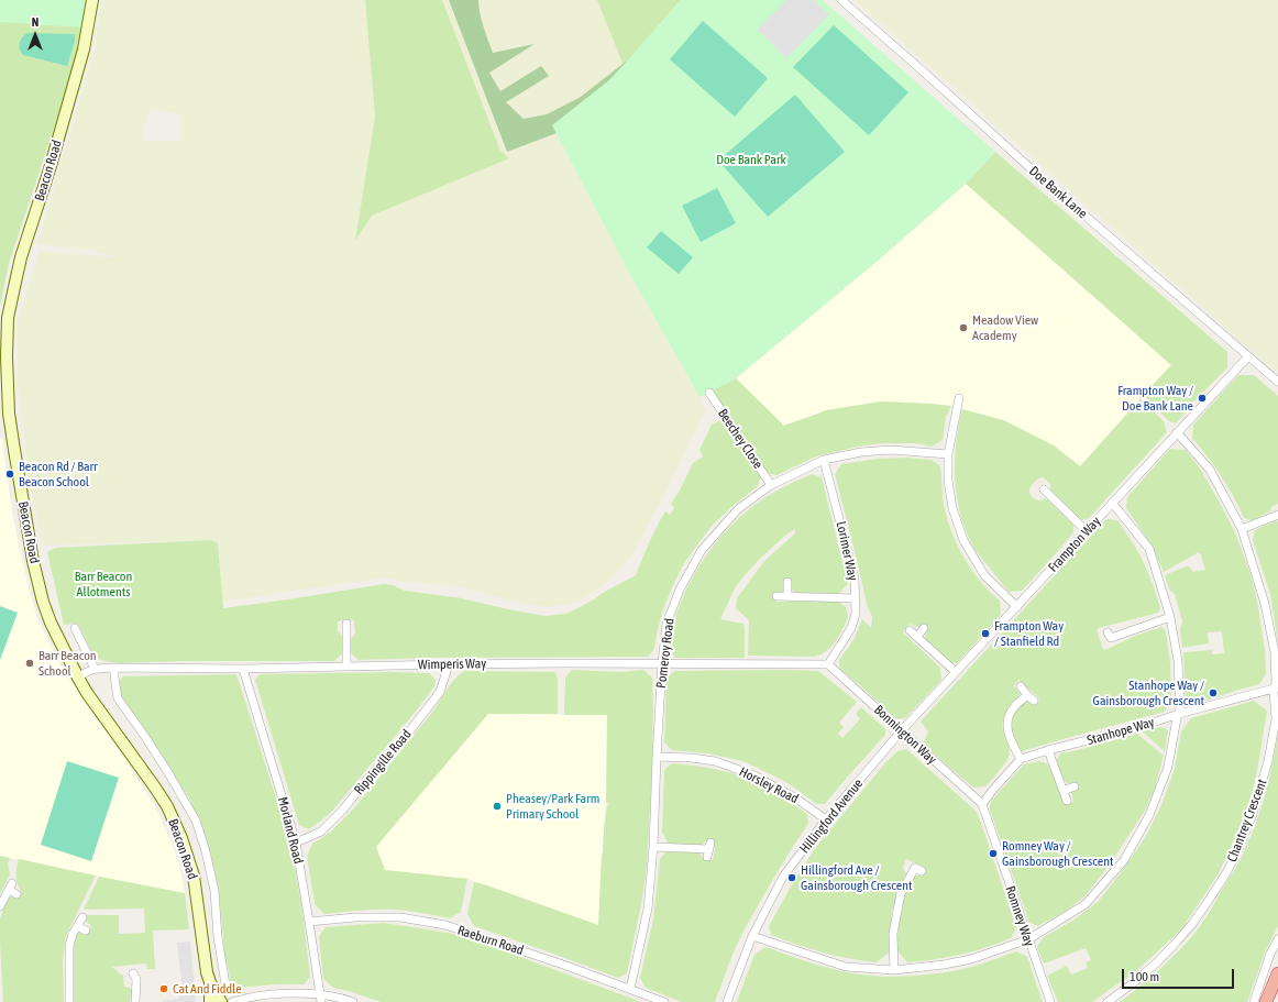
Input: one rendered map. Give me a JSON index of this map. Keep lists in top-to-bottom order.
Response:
{
  "streets": {
    "main road": ["Beacon Road"],
    "street": [
      "Doe Bank Lane",
      "Beechey Close",
      "Frampton Way",
      "Lorimer Way",
      "Pomeroy Road",
      "Wimperis Way",
      "Stanhope Way",
      "Bonnington Way",
      "Rippingille Road",
      "Horsley Road",
      "Hillingford Avenue",
      "Chantrey Crescent",
      "Morland Road",
      "Romney Way",
      "Raeburn Road"
    ]
  },
  "crossings": [
    ["Beacon Road", "Wimperis Way"],
    ["Doe Bank Lane", "Frampton Way"],
    ["Beechey Close", "Pomeroy Road"],
    ["Frampton Way", "Bonnington Way"],
    ["Frampton Way", "Hillingford Avenue"],
    ["Frampton Way", "Chantrey Crescent"],
    ["Lorimer Way", "Pomeroy Road"],
    ["Lorimer Way", "Wimperis Way"],
    ["Lorimer Way", "Bonnington Way"],
    ["Pomeroy Road", "Wimperis Way"],
    ["Pomeroy Road", "Horsley Road"],
    ["Pomeroy Road", "Raeburn Road"],
    ["Wimperis Way", "Bonnington Way"],
    ["Wimperis Way", "Rippingille Road"],
    ["Wimperis Way", "Morland Road"],
    ["Stanhope Way", "Chantrey Crescent"],
    ["Bonnington Way", "Hillingford Avenue"],
    ["Bonnington Way", "Romney Way"],
    ["Rippingille Road", "Morland Road"],
    ["Horsley Road", "Hillingford Avenue"],
    ["Morland Road", "Raeburn Road"]
  ],
  "parks": ["Doe Bank Park", "Barr Beacon Allotments"],
  "places": [
    "Meadow View Academy",
    "Frampton Way / Doe Bank Lane",
    "Beacon Rd / Barr Beacon School",
    "Frampton Way / Stanfield Rd",
    "Barr Beacon School",
    "Stanhope Way / Gainsborough Crescent",
    "Pheasey/Park Farm Primary School",
    "Romney Way / Gainsborough Crescent",
    "Hillingford Ave / Gainsborough Crescent",
    "Cat And Fiddle"
  ],
  "scale_bar": "100 m",
  "north": "top"
}
